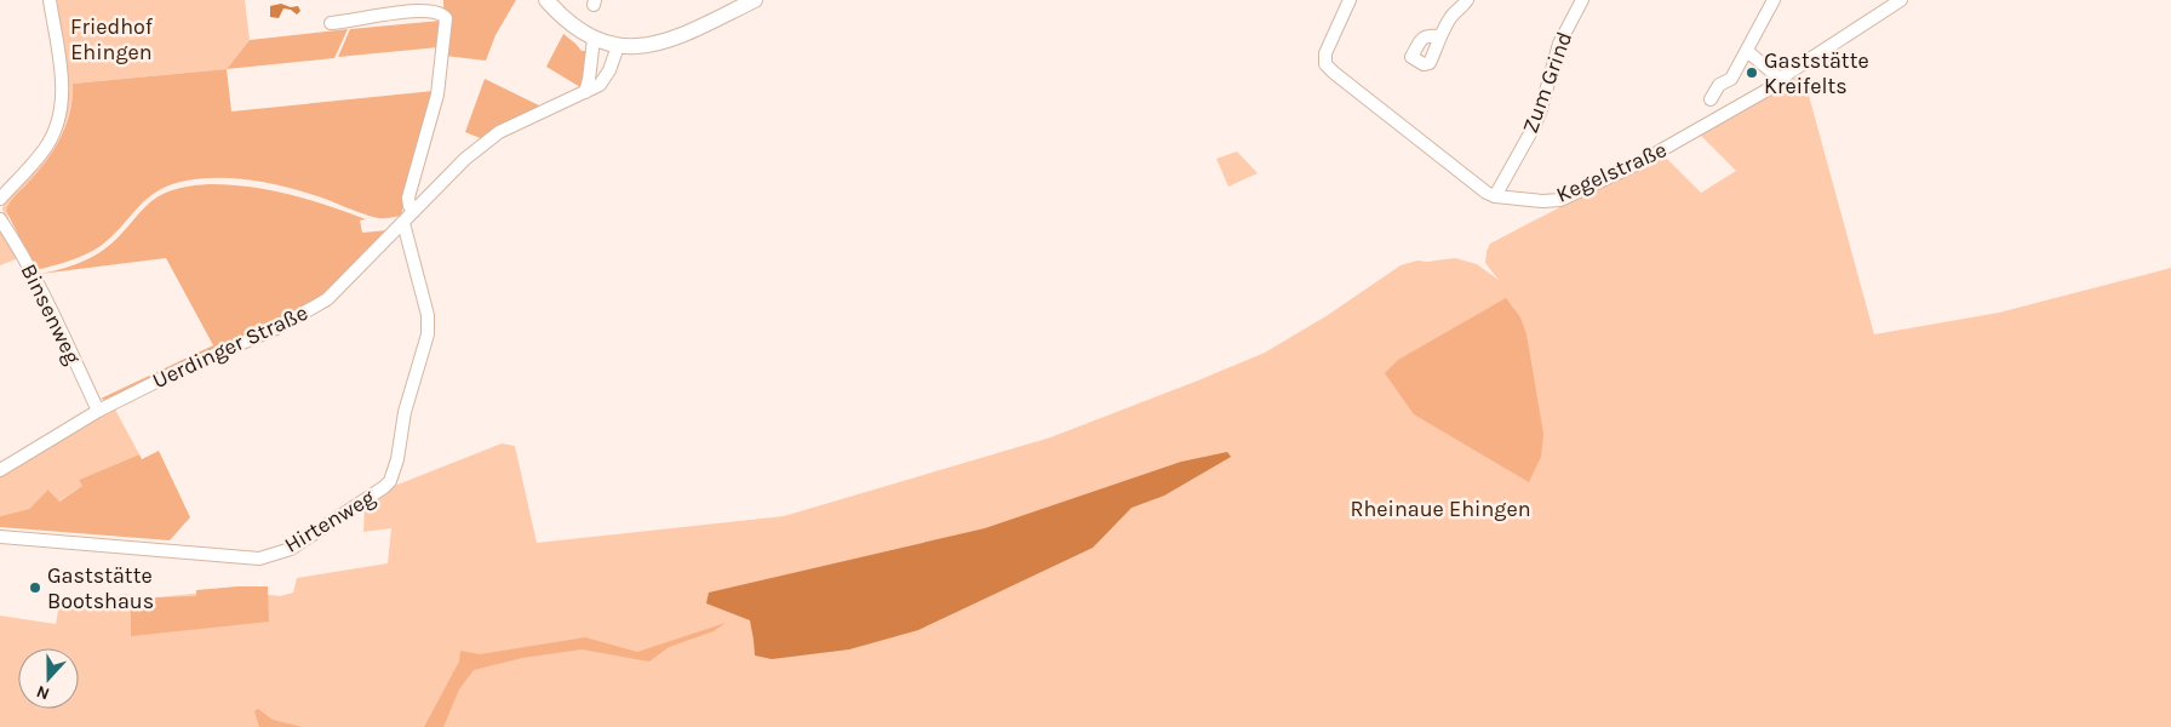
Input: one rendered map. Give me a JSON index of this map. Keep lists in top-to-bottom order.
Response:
{
  "streets": {
    "street": [
      "Zum Grind",
      "Kegelstraße",
      "Binsenweg",
      "Uerdinger Straße",
      "Hirtenweg"
    ]
  },
  "crossings": [
    ["Zum Grind", "Kegelstraße"],
    ["Binsenweg", "Uerdinger Straße"],
    ["Uerdinger Straße", "Hirtenweg"]
  ],
  "parks": ["Friedhof Ehingen", "Rheinaue Ehingen"],
  "places": ["Gaststätte Kreifelts", "Gaststätte Bootshaus"],
  "north": "bottom"
}
